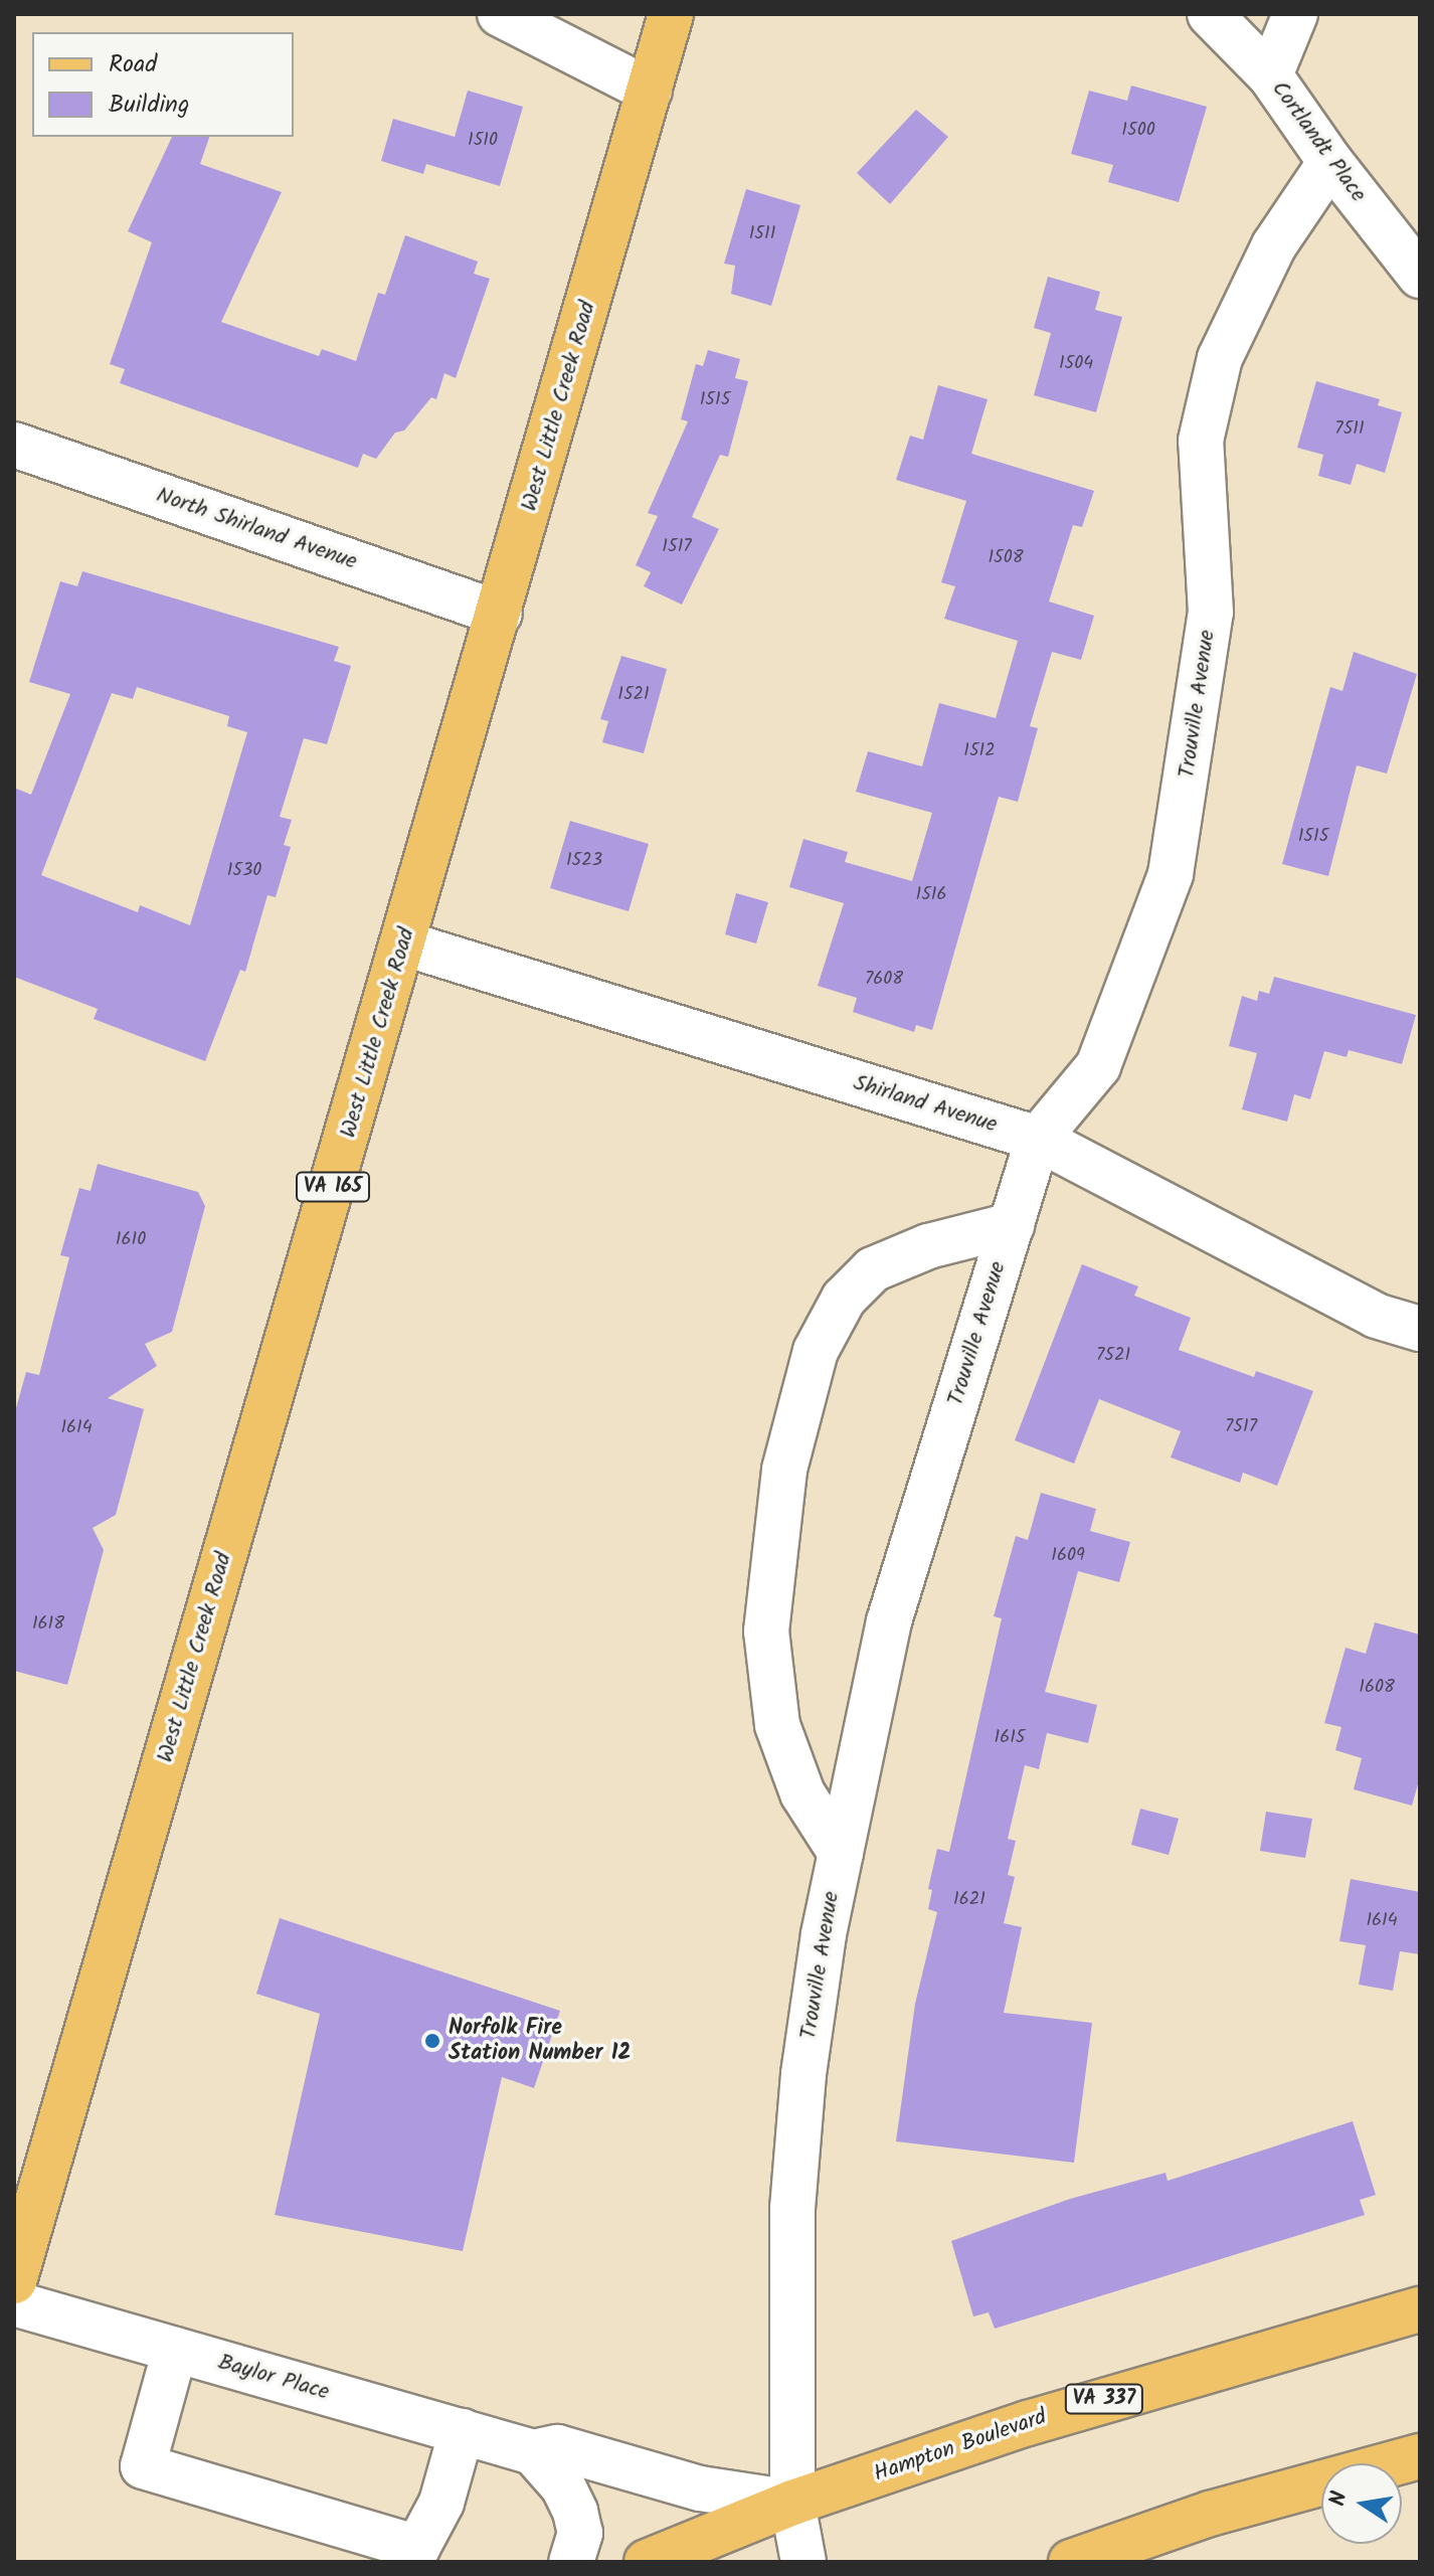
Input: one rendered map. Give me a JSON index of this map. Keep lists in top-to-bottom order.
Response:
{
  "streets": {
    "main road": [
      "West Little Creek Road",
      "VA 165",
      "VA 337",
      "Hampton Boulevard"
    ],
    "street": [
      "Cortlandt Place",
      "North Shirland Avenue",
      "Trouville Avenue",
      "Shirland Avenue",
      "Baylor Place"
    ]
  },
  "crossings": [
    ["Cortlandt Place", "Trouville Avenue"],
    ["West Little Creek Road", "North Shirland Avenue"],
    ["West Little Creek Road", "Shirland Avenue"],
    ["Trouville Avenue", "Shirland Avenue"],
    ["Trouville Avenue", "Baylor Place"],
    ["Trouville Avenue", "Hampton Boulevard"],
    ["Baylor Place", "Hampton Boulevard"]
  ],
  "places": ["Norfolk Fire Station Number 12"],
  "house_numbers": [
    "1500",
    "1510",
    "1511",
    "1504",
    "1515",
    "7511",
    "1517",
    "1508",
    "1521",
    "1512",
    "1515",
    "1523",
    "1530",
    "1516",
    "7608",
    "1610",
    "7521",
    "7517",
    "1614",
    "1609",
    "1618",
    "1608",
    "1615",
    "1621",
    "1614"
  ],
  "legend": ["Road", "Building"],
  "north": "left"
}
